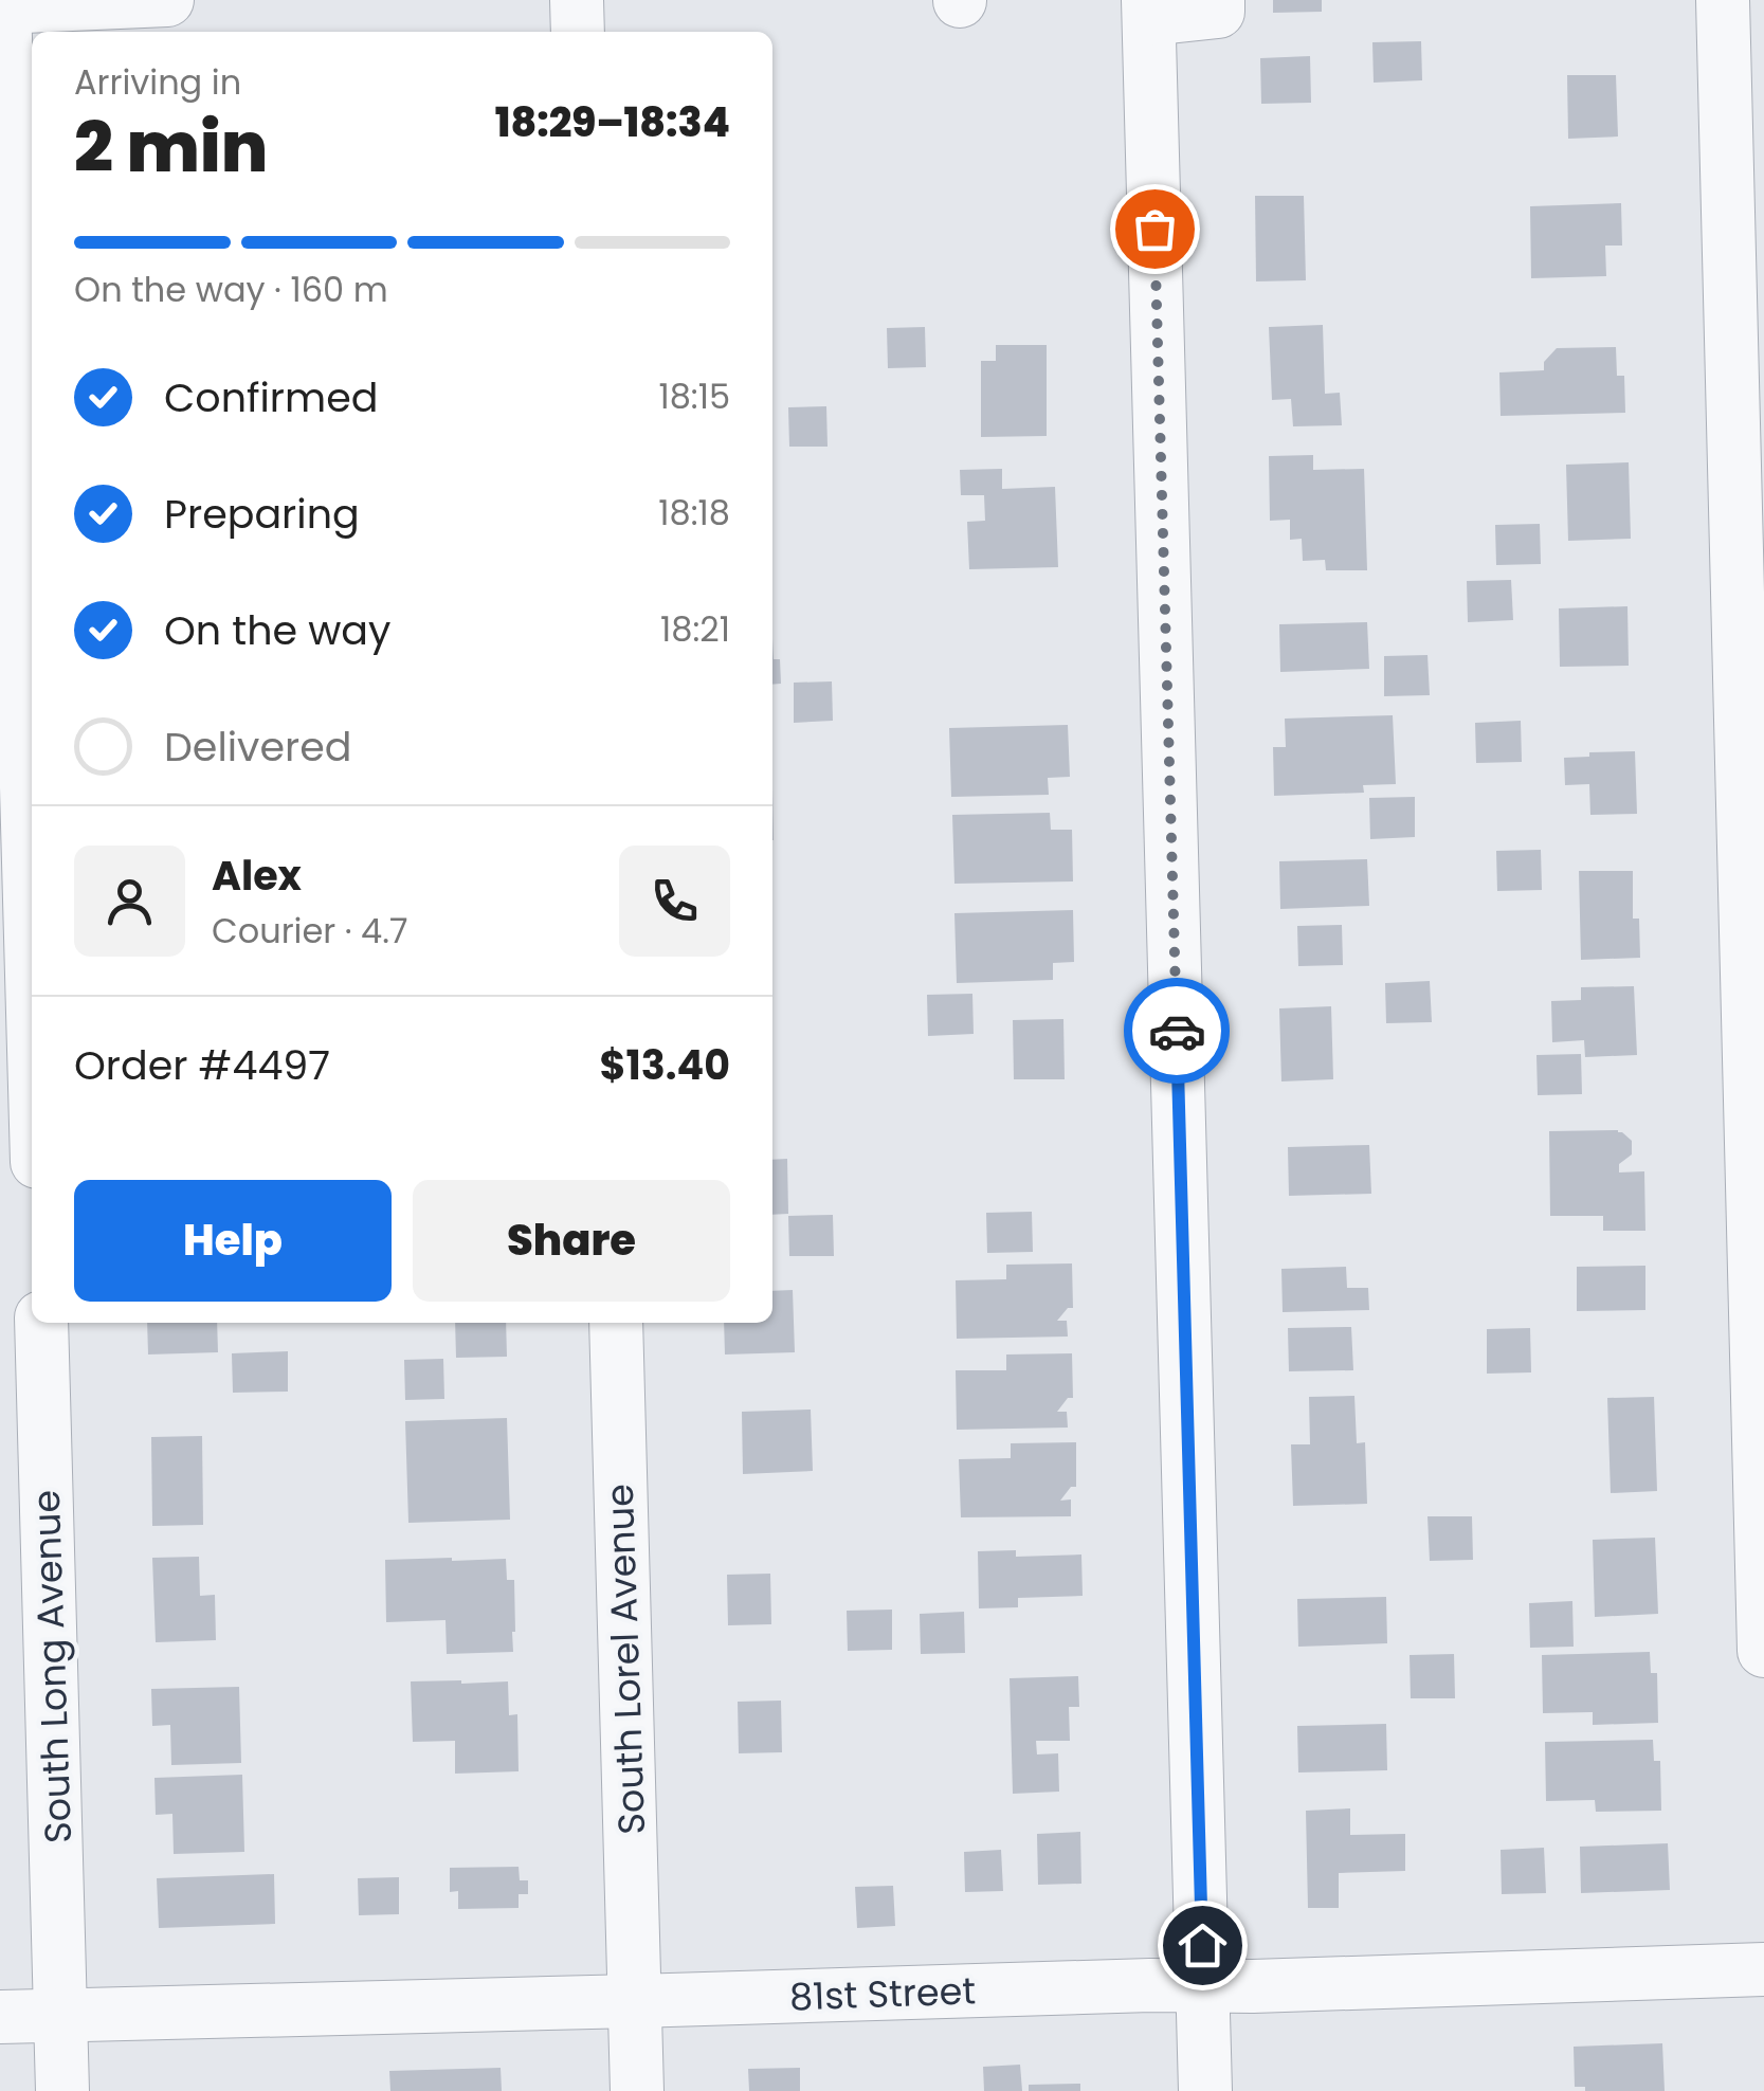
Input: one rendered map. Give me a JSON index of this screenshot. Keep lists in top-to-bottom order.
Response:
{
  "streets": {
    "street": ["South Lorel Avenue", "South Long Avenue", "81st Street"]
  },
  "crossings": [
    ["South Lorel Avenue", "81st Street"],
    ["South Long Avenue", "81st Street"]
  ],
  "page": {
    "heading": ["2 min", "Arriving in", "18:29–18:34"],
    "panel": [
      "Alex",
      "Courier · 4.7",
      "Order #4497",
      "$13.40"
    ],
    "bar": "On the way · 160 m",
    "list": [
      ["Confirmed", "18:15"],
      ["Preparing", "18:18"],
      ["On the way", "18:21"],
      "Delivered"
    ],
    "buttons": ["Help", "Share"]
  }
}
